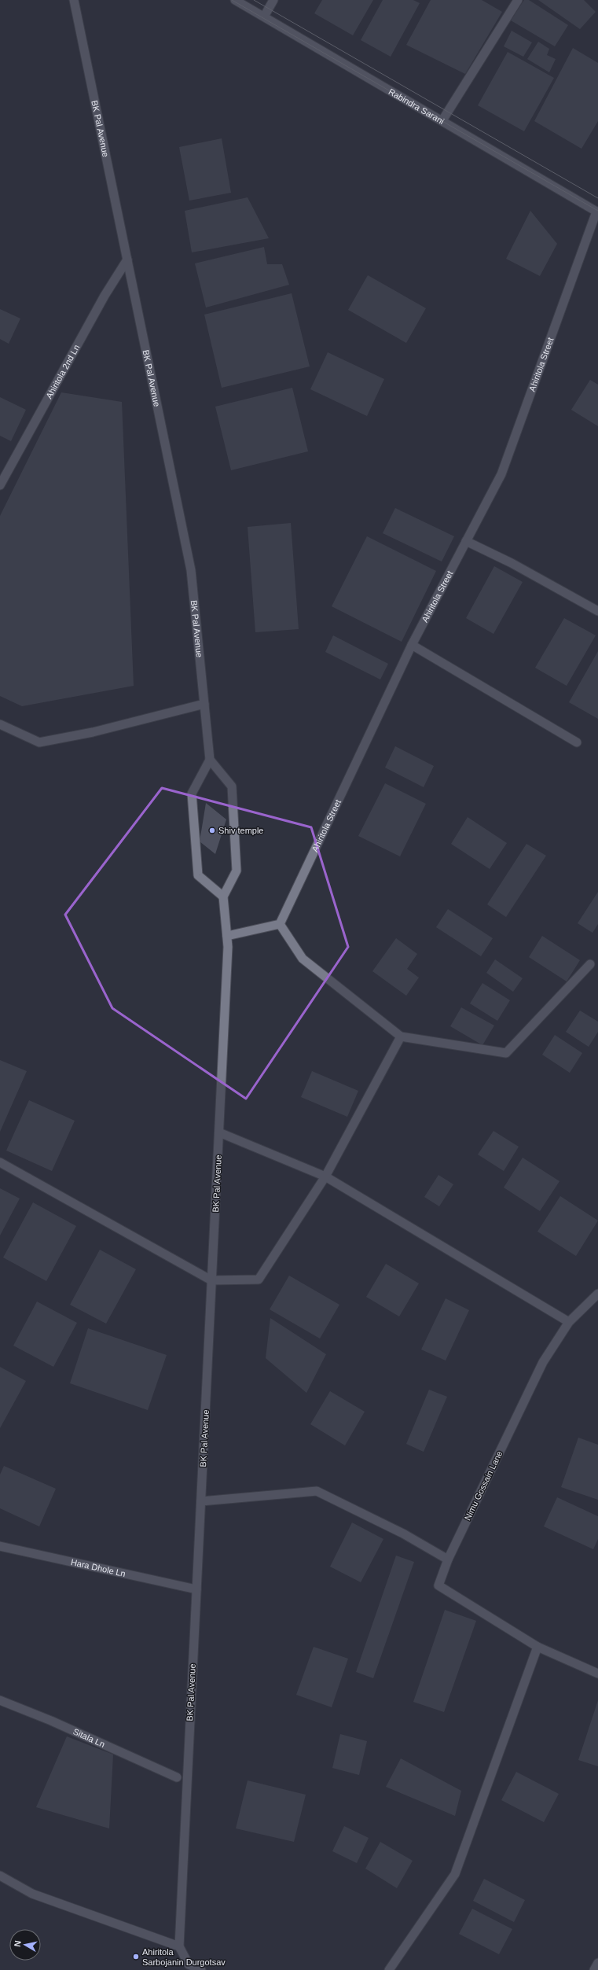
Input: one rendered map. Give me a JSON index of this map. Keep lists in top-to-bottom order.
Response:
{
  "streets": {
    "main road": [
      "Rabindra Sarani",
      "BK Pal Avenue",
      "Ahiritola Street",
      "Ahiritola 2nd Ln",
      "Nimu Gossain Lane",
      "Hara Dhole Ln",
      "Sitala Ln"
    ]
  },
  "crossings": [
    ["Rabindra Sarani", "Ahiritola Street"],
    ["BK Pal Avenue", "Ahiritola 2nd Ln"],
    ["BK Pal Avenue", "Hara Dhole Ln"]
  ],
  "places": ["Shiv temple", "Ahiritola Sarbojanin Durgotsav"],
  "north": "left"
}
